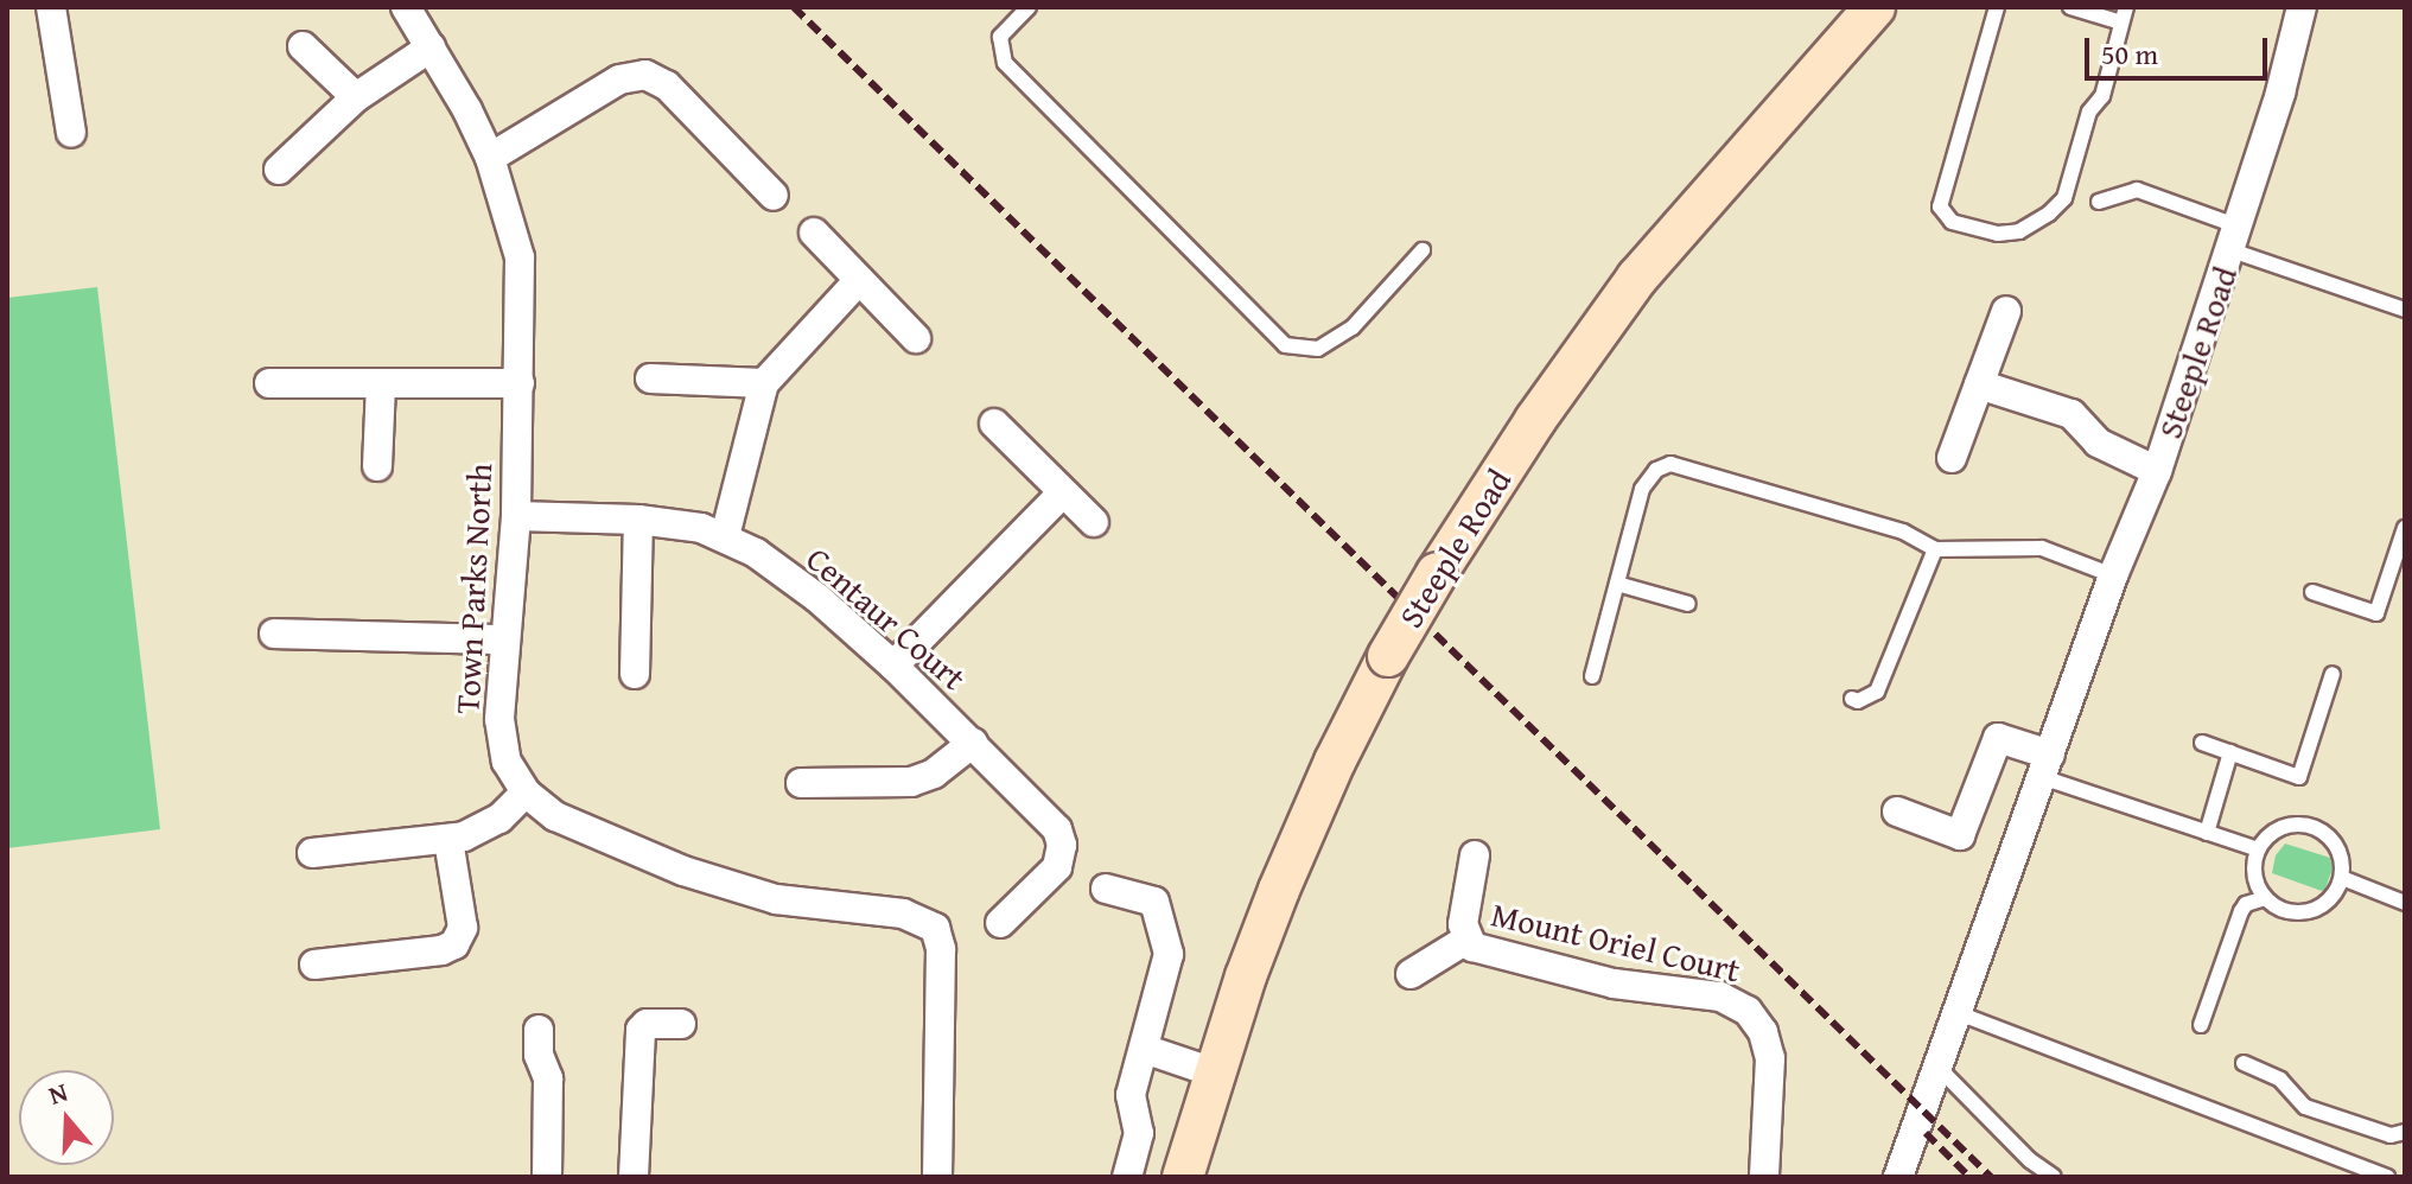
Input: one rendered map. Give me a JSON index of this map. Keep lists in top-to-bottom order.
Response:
{
  "streets": {
    "street": [
      "Steeple Road",
      "Town Parks North",
      "Centaur Court",
      "Mount Oriel Court"
    ]
  },
  "crossings": [
    ["Town Parks North", "Centaur Court"]
  ],
  "scale_bar": "50 m",
  "north": "top"
}
